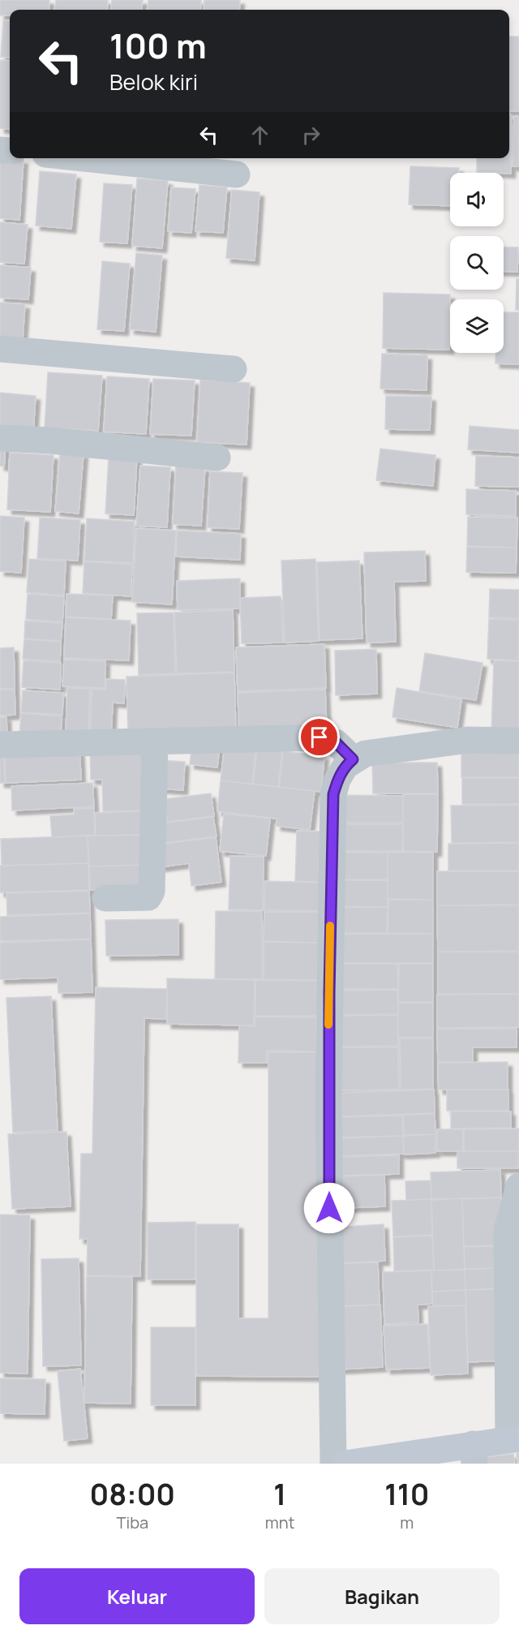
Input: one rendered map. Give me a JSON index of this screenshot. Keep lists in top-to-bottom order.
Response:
{
  "page": {
    "turn": ["100 m", "Belok kiri"],
    "eta": [
      "08:00",
      "Tiba",
      "1",
      "mnt",
      "110",
      "m"
    ],
    "buttons": ["Keluar", "Bagikan"]
  }
}
